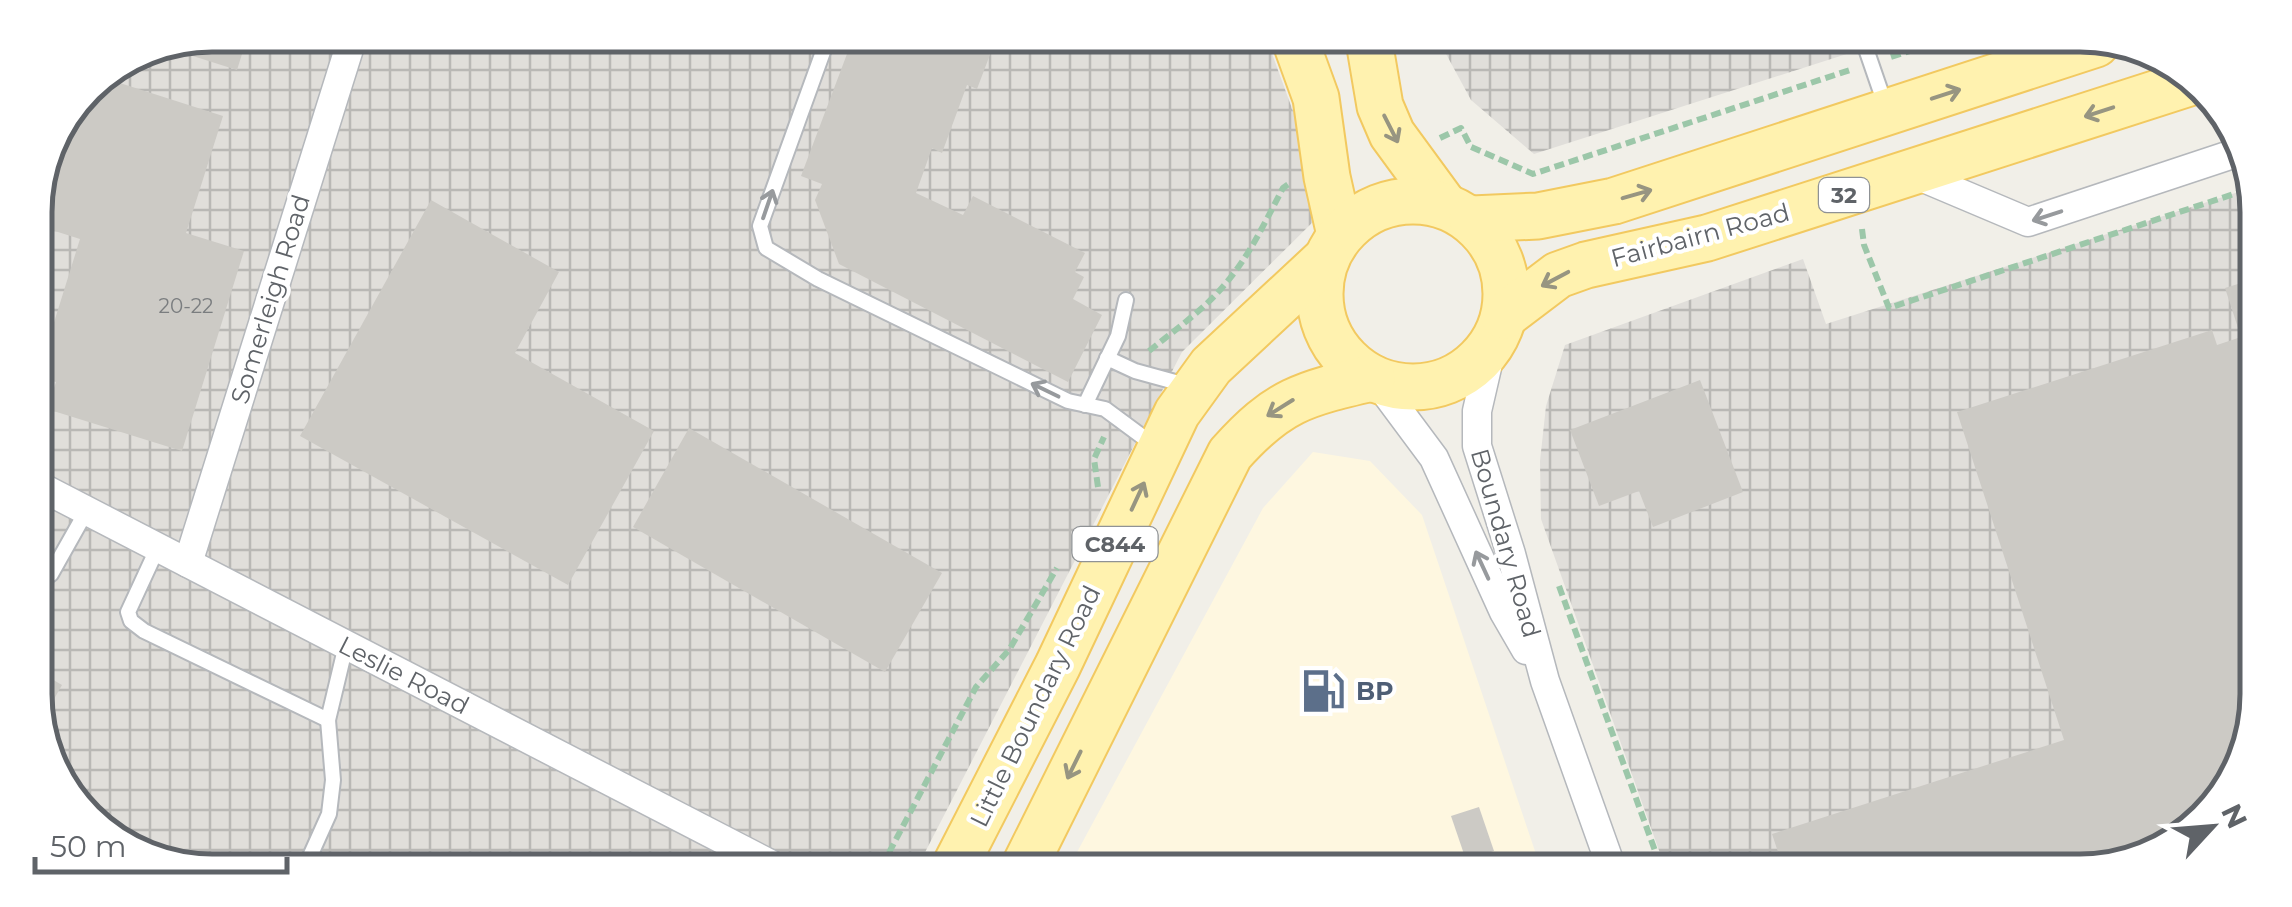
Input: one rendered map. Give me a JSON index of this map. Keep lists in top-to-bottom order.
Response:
{
  "streets": {
    "main road": [
      "32",
      "Fairbairn Road",
      "C844",
      "Little Boundary Road"
    ],
    "street": ["Somerleigh Road", "Boundary Road", "Leslie Road"]
  },
  "crossings": [
    ["32", "Fairbairn Road"],
    ["32", "Boundary Road"],
    ["32", "C844"],
    ["32", "Little Boundary Road"],
    ["Fairbairn Road", "Boundary Road"],
    ["Fairbairn Road", "C844"],
    ["Fairbairn Road", "Little Boundary Road"],
    ["Somerleigh Road", "Leslie Road"],
    ["Boundary Road", "C844"],
    ["Boundary Road", "Little Boundary Road"],
    ["C844", "Little Boundary Road"]
  ],
  "places": {
    "fuel station": ["BP"]
  },
  "house_numbers": ["20-22"],
  "scale_bar": "50 m",
  "north": "top right"
}
